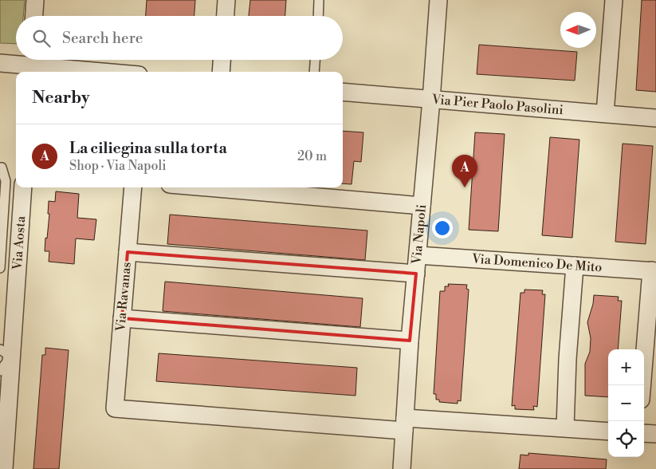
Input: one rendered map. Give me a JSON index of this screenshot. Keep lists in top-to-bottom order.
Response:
{
  "streets": {
    "street": [
      "Via Pier Paolo Pasolini",
      "Via Napoli",
      "Via Aosta",
      "Via Domenico De Mito",
      "Via Ravanas"
    ]
  },
  "crossings": [
    ["Via Pier Paolo Pasolini", "Via Napoli"],
    ["Via Napoli", "Via Domenico De Mito"],
    ["Via Napoli", "Via Ravanas"]
  ],
  "north": "left",
  "page": {
    "search": "Search here",
    "heading": "Nearby",
    "list": [
      {
        "mark": "A",
        "name": "La ciliegina sulla torta",
        "note": "Shop · Via Napoli",
        "value": "20 m"
      }
    ],
    "pins": "A",
    "map_buttons": ["+", "−"]
  }
}
